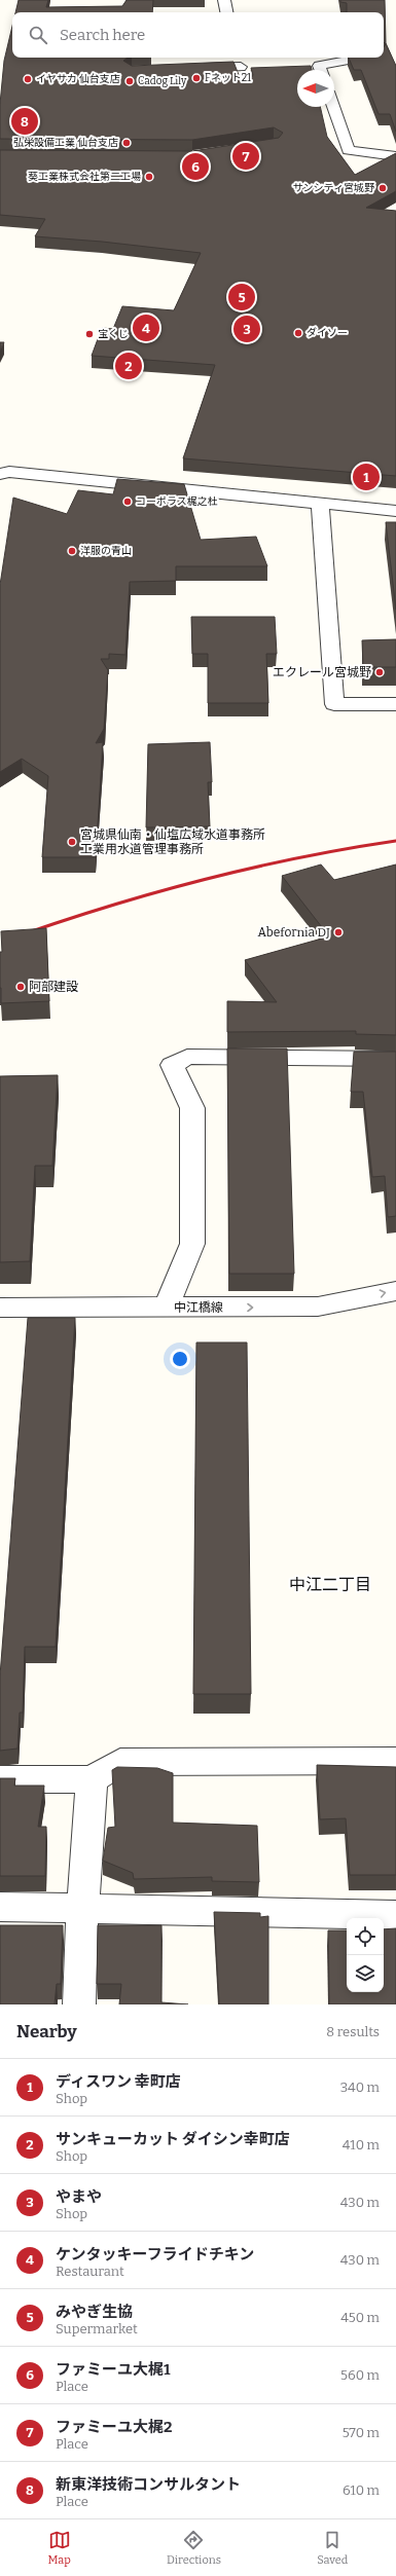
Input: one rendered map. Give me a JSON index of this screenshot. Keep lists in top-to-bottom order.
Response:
{
  "streets": {
    "street": ["中江橋線"]
  },
  "one_way": ["中江橋線"],
  "districts": ["中江二丁目"],
  "places": [
    "Fネット21",
    "イヤサカ 仙台支店",
    "Cadog Lily",
    "弘栄設備工業 仙台支店",
    "葵工業株式会社第二工場",
    "サンシティ宮城野",
    "ダイソー",
    "宝くじ",
    "コーポラス梶之杜",
    "洋服の青山",
    "エクレール宮城野",
    "宮城県仙南・仙塩広域水道事務所 工業用水道管理事務所",
    "Abefornia DJ",
    "阿部建設"
  ],
  "north": "left",
  "page": {
    "search": "Search here",
    "pins": [
      "8",
      "7",
      "6",
      "5",
      "4",
      "3",
      "2",
      "1"
    ],
    "heading": ["Nearby", "8 results"],
    "list": [
      {
        "mark": "1",
        "name": "ディスワン 幸町店",
        "note": "Shop",
        "value": "340 m"
      },
      {
        "mark": "2",
        "name": "サンキューカット ダイシン幸町店",
        "note": "Shop",
        "value": "410 m"
      },
      {
        "mark": "3",
        "name": "やまや",
        "note": "Shop",
        "value": "430 m"
      },
      {
        "mark": "4",
        "name": "ケンタッキーフライドチキン",
        "note": "Restaurant",
        "value": "430 m"
      },
      {
        "mark": "5",
        "name": "みやぎ生協",
        "note": "Supermarket",
        "value": "450 m"
      },
      {
        "mark": "6",
        "name": "ファミーユ大梶1",
        "note": "Place",
        "value": "560 m"
      },
      {
        "mark": "7",
        "name": "ファミーユ大梶2",
        "note": "Place",
        "value": "570 m"
      },
      {
        "mark": "8",
        "name": "新東洋技術コンサルタント",
        "note": "Place",
        "value": "610 m"
      }
    ],
    "nav": ["Map", "Directions", "Saved"]
  }
}
